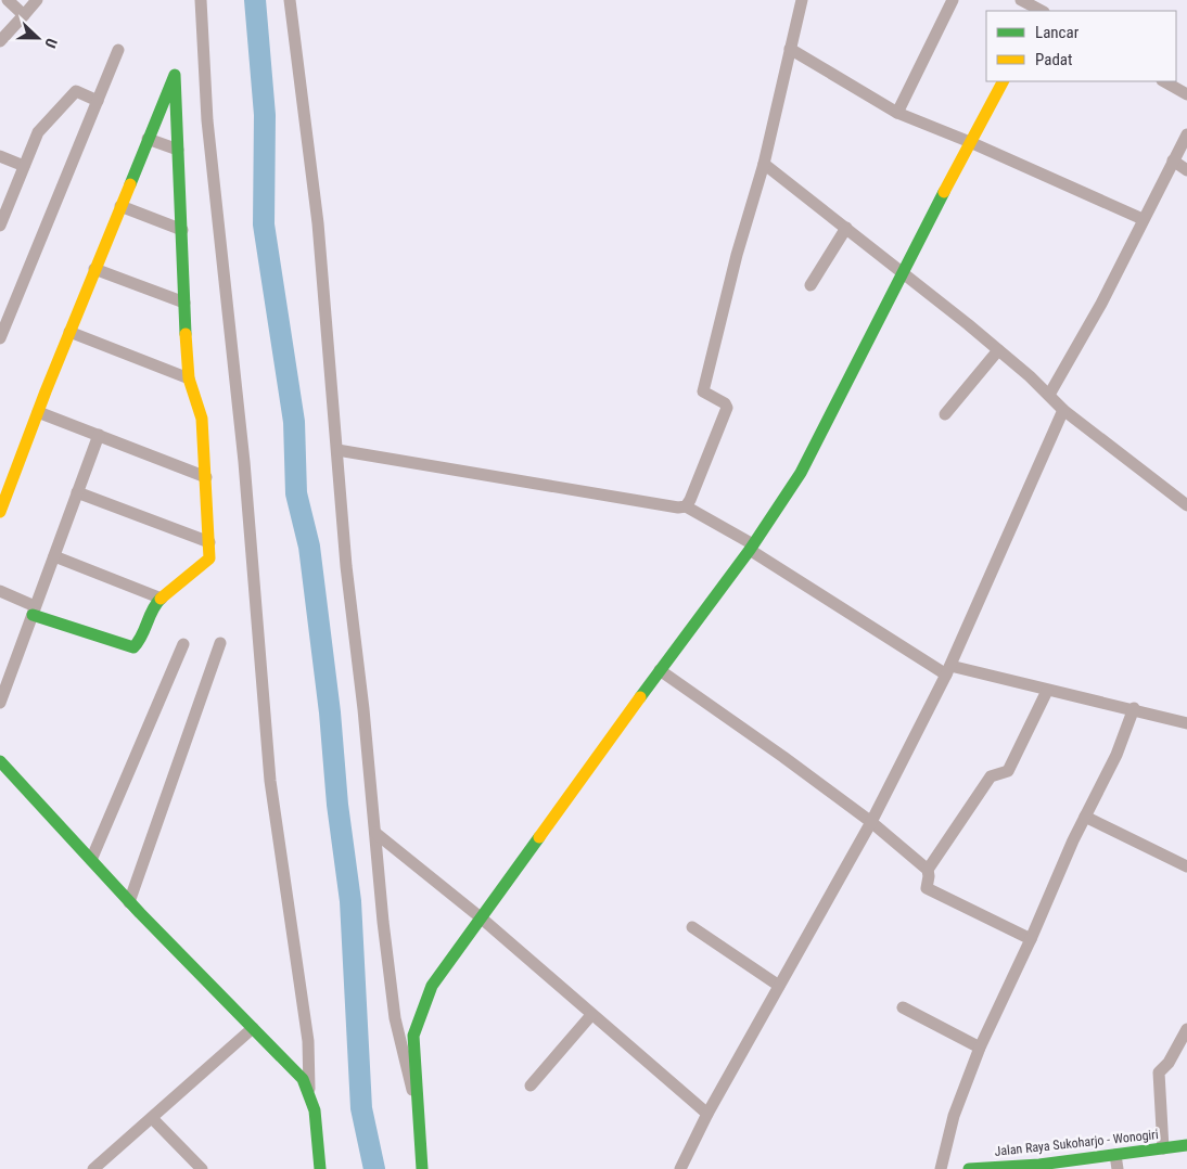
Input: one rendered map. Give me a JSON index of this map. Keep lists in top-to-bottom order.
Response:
{
  "streets": {
    "street": ["Jalan Raya Sukoharjo - Wonogiri"]
  },
  "legend": ["Lancar", "Padat"],
  "north": "right"
}
